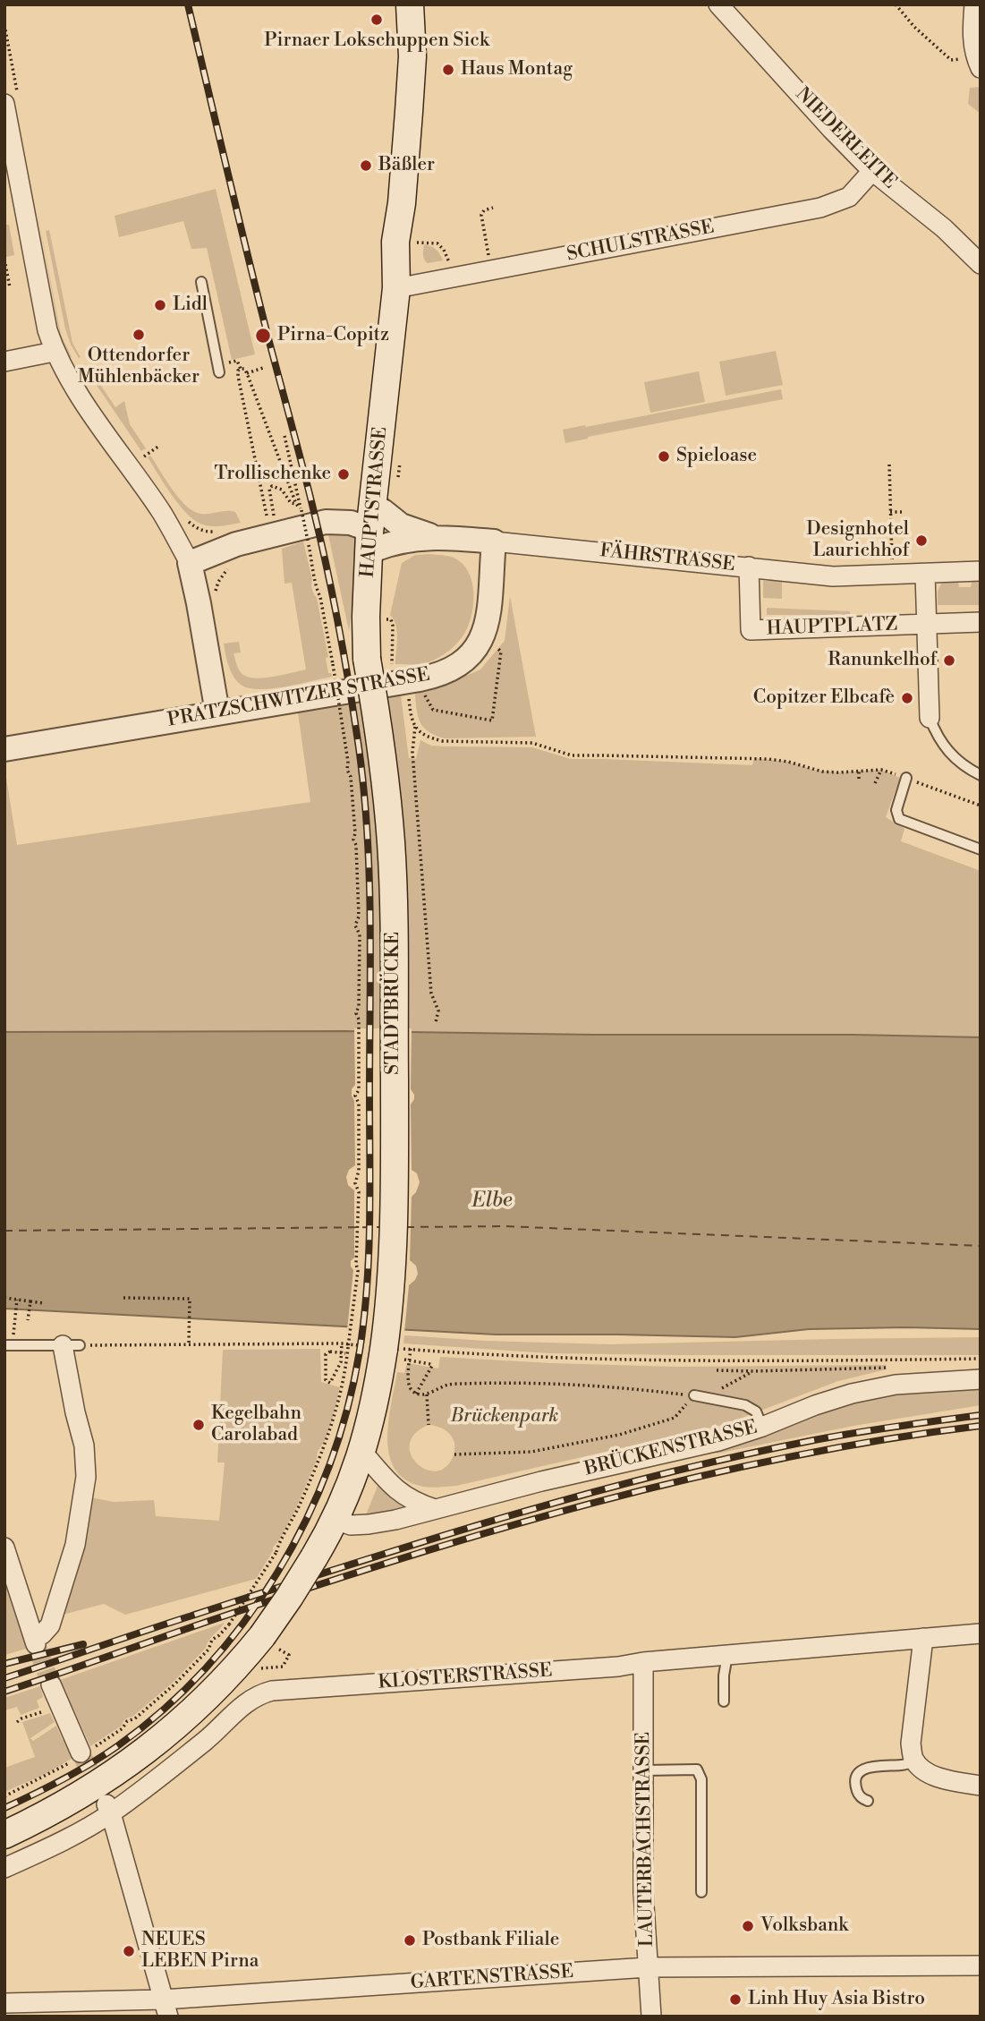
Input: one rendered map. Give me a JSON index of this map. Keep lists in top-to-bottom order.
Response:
{
  "streets": {
    "main road": ["HAUPTSTRASSE", "STADTBRÜCKE"],
    "street": [
      "NIEDERLEITE",
      "SCHULSTRASSE",
      "FÄHRSTRASSE",
      "HAUPTPLATZ",
      "PRATZSCHWITZER STRASSE",
      "BRÜCKENSTRASSE",
      "KLOSTERSTRASSE",
      "LAUTERBACHSTRASSE",
      "GARTENSTRASSE"
    ]
  },
  "crossings": [
    ["NIEDERLEITE", "SCHULSTRASSE"],
    ["SCHULSTRASSE", "HAUPTSTRASSE"],
    ["HAUPTSTRASSE", "PRATZSCHWITZER STRASSE"],
    ["HAUPTSTRASSE", "STADTBRÜCKE"],
    ["FÄHRSTRASSE", "HAUPTPLATZ"],
    ["FÄHRSTRASSE", "PRATZSCHWITZER STRASSE"],
    ["PRATZSCHWITZER STRASSE", "STADTBRÜCKE"],
    ["STADTBRÜCKE", "BRÜCKENSTRASSE"],
    ["KLOSTERSTRASSE", "LAUTERBACHSTRASSE"],
    ["LAUTERBACHSTRASSE", "GARTENSTRASSE"]
  ],
  "water": ["Elbe"],
  "parks": ["Brückenpark"],
  "places": [
    "Pirnaer Lokschuppen Sick",
    "Haus Montag",
    "Bäßler",
    "Lidl",
    "Ottendorfer Mühlenbäcker",
    "Pirna-Copitz",
    "Spieloase",
    "Trollischenke",
    "Designhotel Laurichhof",
    "Ranunkelhof",
    "Copitzer Elbcafè",
    "Kegelbahn Carolabad",
    "Volksbank",
    "Postbank Filiale",
    "NEUES LEBEN Pirna",
    "Linh Huy Asia Bistro"
  ]
}
